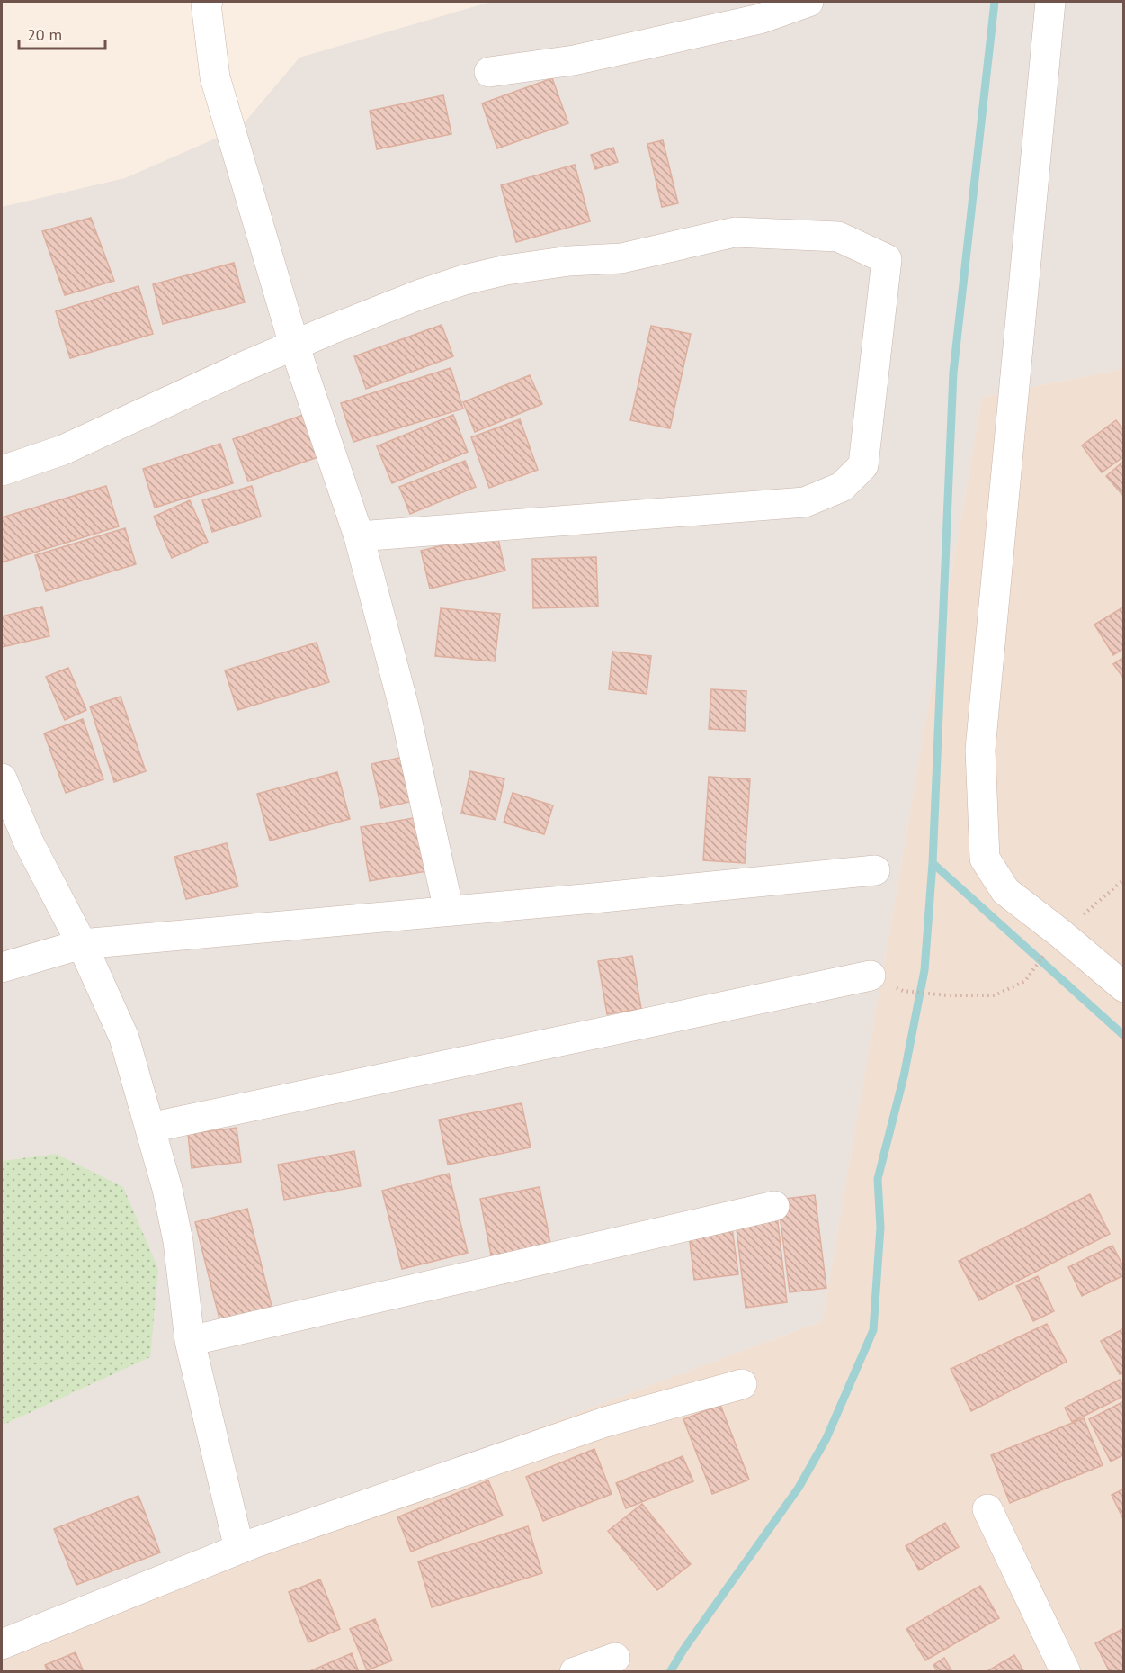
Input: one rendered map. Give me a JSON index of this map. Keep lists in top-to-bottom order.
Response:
{
  "scale_bar": "20 m"
}
